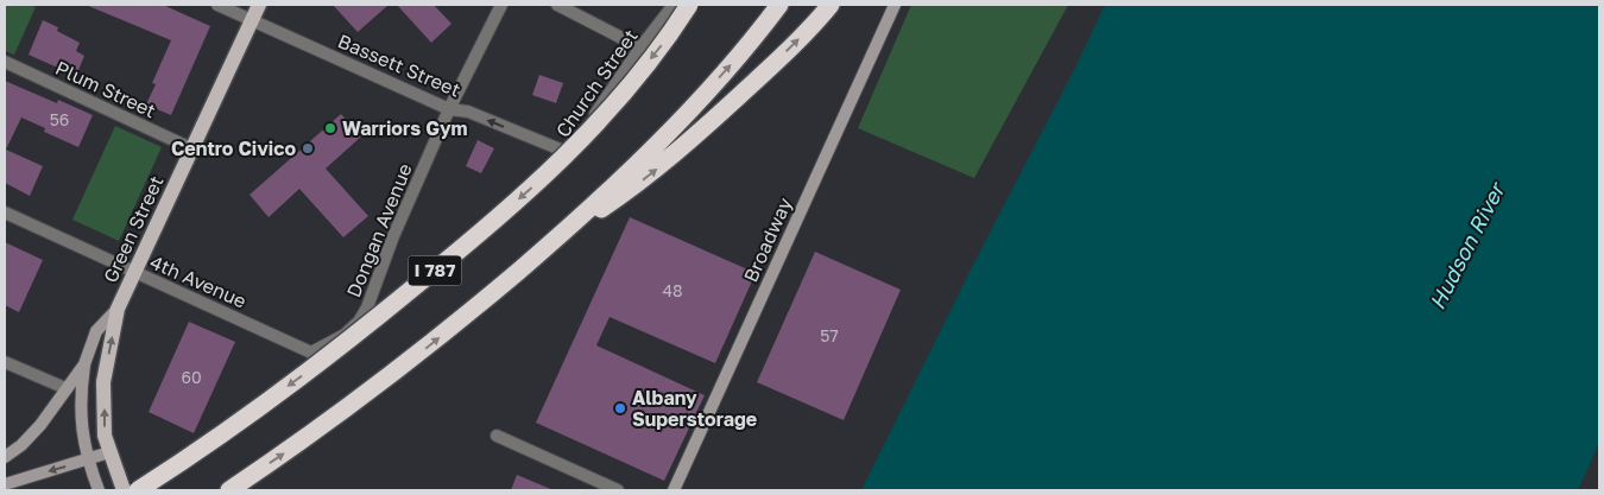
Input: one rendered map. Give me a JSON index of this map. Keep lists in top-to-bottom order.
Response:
{
  "streets": {
    "highway": ["I 787"],
    "main road": ["Green Street"],
    "street": [
      "Bassett Street",
      "Church Street",
      "Plum Street",
      "Dongan Avenue",
      "Broadway",
      "4th Avenue"
    ]
  },
  "crossings": [
    ["Bassett Street", "Church Street"],
    ["Bassett Street", "Green Street"],
    ["Bassett Street", "Dongan Avenue"],
    ["Plum Street", "Green Street"],
    ["Green Street", "4th Avenue"],
    ["Dongan Avenue", "4th Avenue"]
  ],
  "water": ["Hudson River"],
  "places": ["Warriors Gym", "Centro Civico", "Albany Superstorage"],
  "house_numbers": [
    "56",
    "48",
    "57",
    "60"
  ]
}
